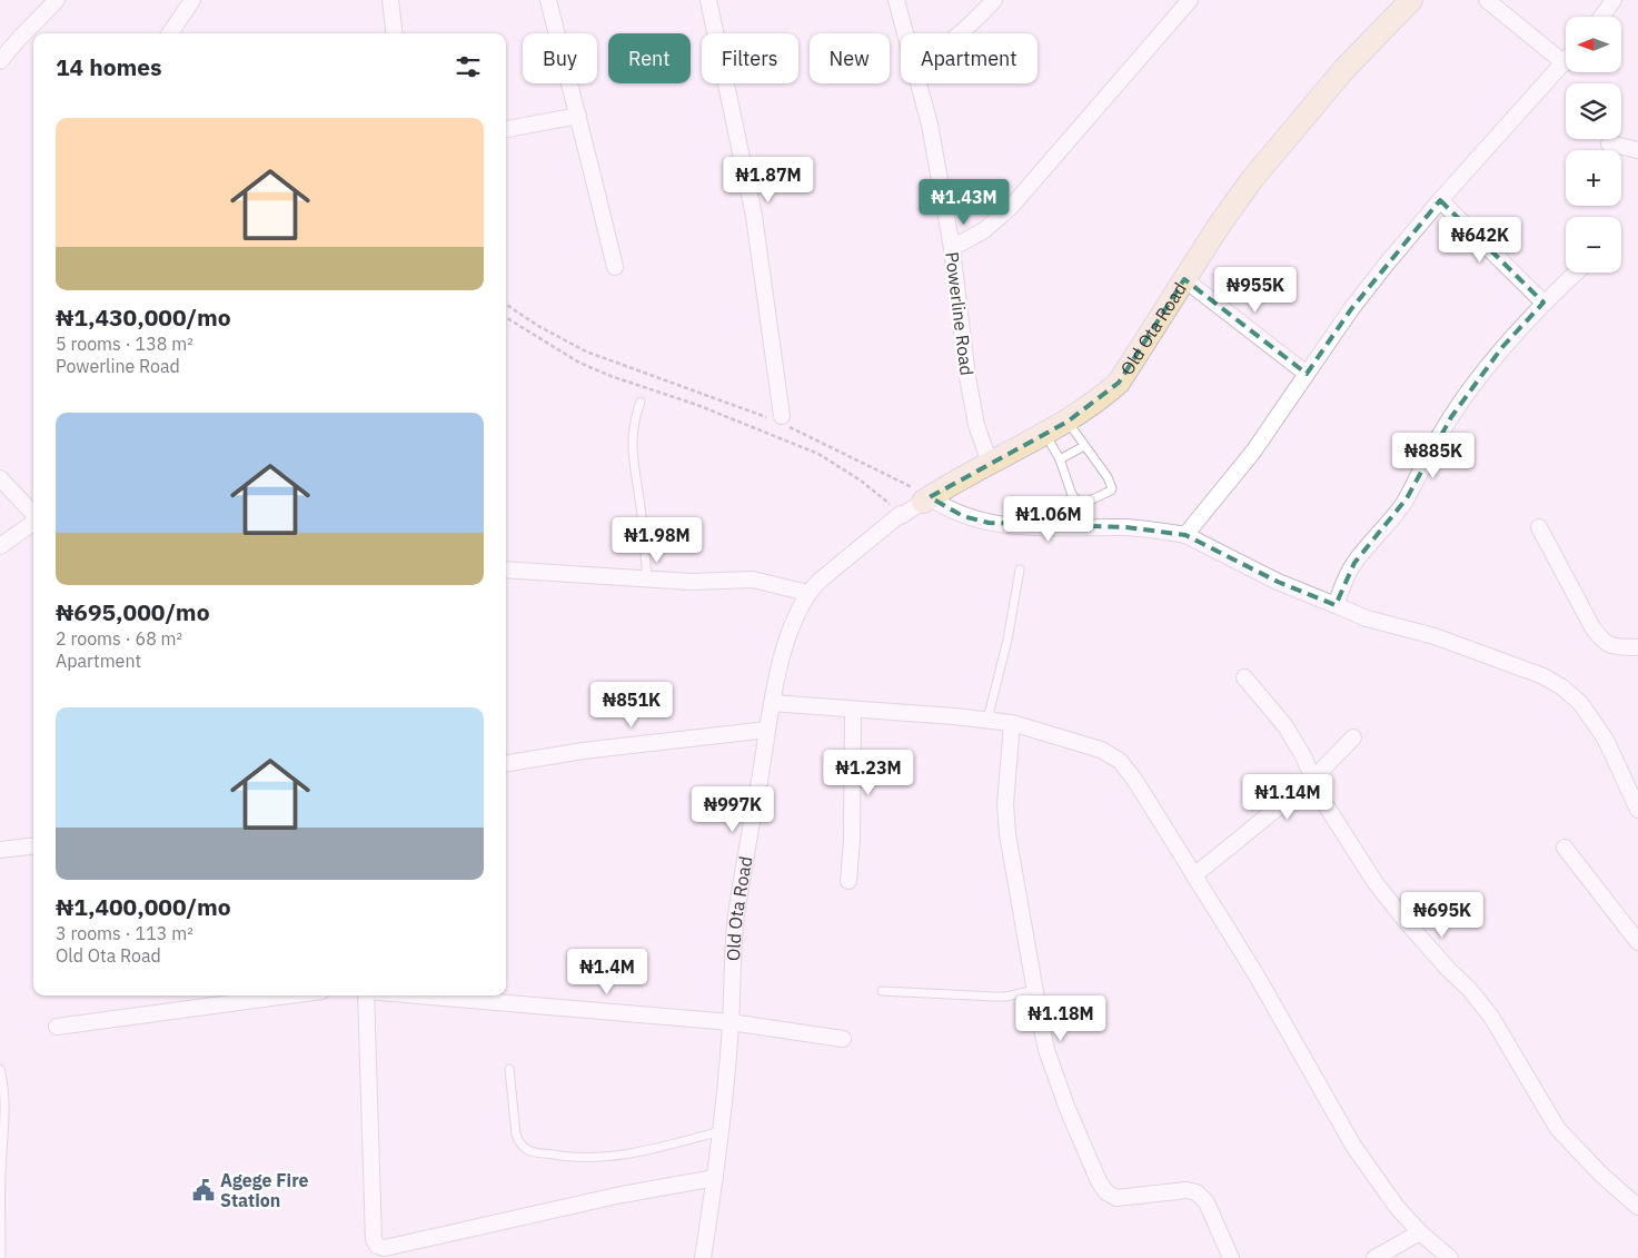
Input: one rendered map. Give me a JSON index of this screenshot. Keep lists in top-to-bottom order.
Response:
{
  "streets": {
    "street": ["Powerline Road", "Old Ota Road"]
  },
  "crossings": [
    ["Powerline Road", "Old Ota Road"]
  ],
  "places": {
    "public building": ["Agege Fire Station"]
  },
  "north": "left",
  "page": {
    "map_buttons": ["+", "−"],
    "chip": [
      "Buy",
      "Rent",
      "Filters",
      "New",
      "Apartment"
    ],
    "heading": "14 homes",
    "list": [
      {
        "name": "₦1,430,000/mo",
        "note": "5 rooms · 138 m² · Powerline Road"
      },
      {
        "name": "₦695,000/mo",
        "note": "2 rooms · 68 m² · Apartment"
      },
      {
        "name": "₦1,400,000/mo",
        "note": "3 rooms · 113 m² · Old Ota Road"
      }
    ],
    "price": [
      "₦1.87M",
      "₦1.43M",
      "₦642K",
      "₦955K",
      "₦885K",
      "₦1.06M",
      "₦1.98M",
      "₦851K",
      "₦1.23M",
      "₦1.14M",
      "₦997K",
      "₦695K",
      "₦1.4M",
      "₦1.18M"
    ]
  }
}
